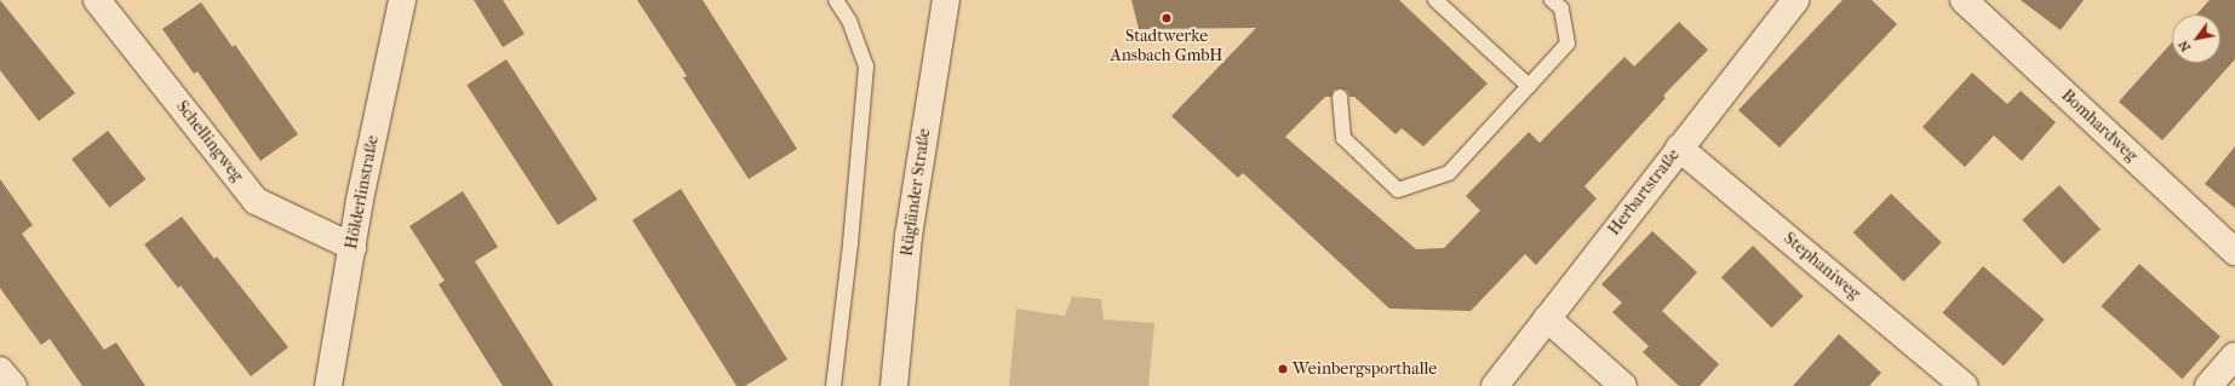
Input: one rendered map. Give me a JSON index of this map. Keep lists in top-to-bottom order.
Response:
{
  "streets": {
    "street": [
      "Bomhardweg",
      "Schellingweg",
      "Hölderlinstraße",
      "Rügländer Straße",
      "Herbartstraße",
      "Stephaniweg"
    ]
  },
  "crossings": [
    ["Schellingweg", "Hölderlinstraße"],
    ["Herbartstraße", "Stephaniweg"]
  ],
  "places": ["Stadtwerke Ansbach GmbH", "Weinbergsporthalle"],
  "north": "bottom left"
}
